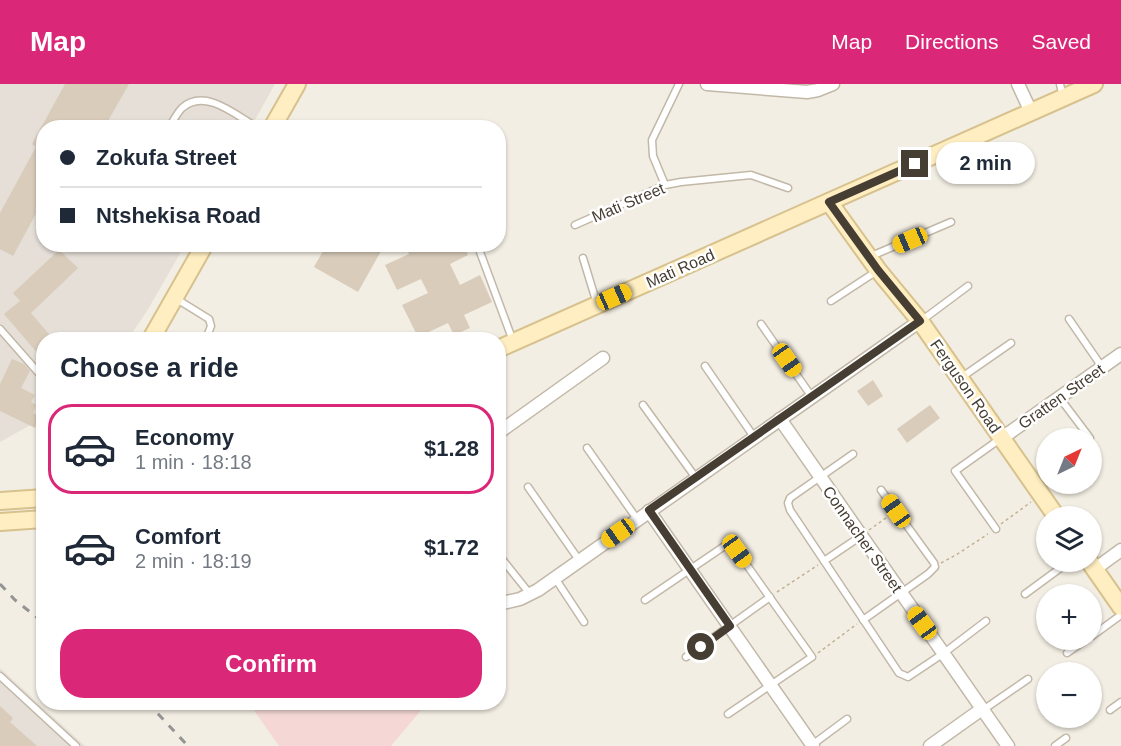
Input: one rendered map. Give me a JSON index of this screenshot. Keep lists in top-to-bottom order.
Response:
{
  "streets": {
    "street": [
      "Mati Road",
      "Ferguson Road",
      "Gratten Street",
      "Connacher Street"
    ],
    "lane": ["Mati Street"]
  },
  "crossings": [
    ["Mati Road", "Ferguson Road"],
    ["Ferguson Road", "Gratten Street"]
  ],
  "north": "top right",
  "page": {
    "header": "Map",
    "nav": ["Map", "Directions", "Saved"],
    "banner": ["Zokufa Street", "Ntshekisa Road"],
    "bubble": "2 min",
    "heading": "Choose a ride",
    "list": [
      {
        "name": "Economy",
        "note": "1 min · 18:18",
        "value": "$1.28"
      },
      {
        "name": "Comfort",
        "note": "2 min · 18:19",
        "value": "$1.72"
      }
    ],
    "map_buttons": ["+", "−"],
    "buttons": "Confirm"
  }
}
